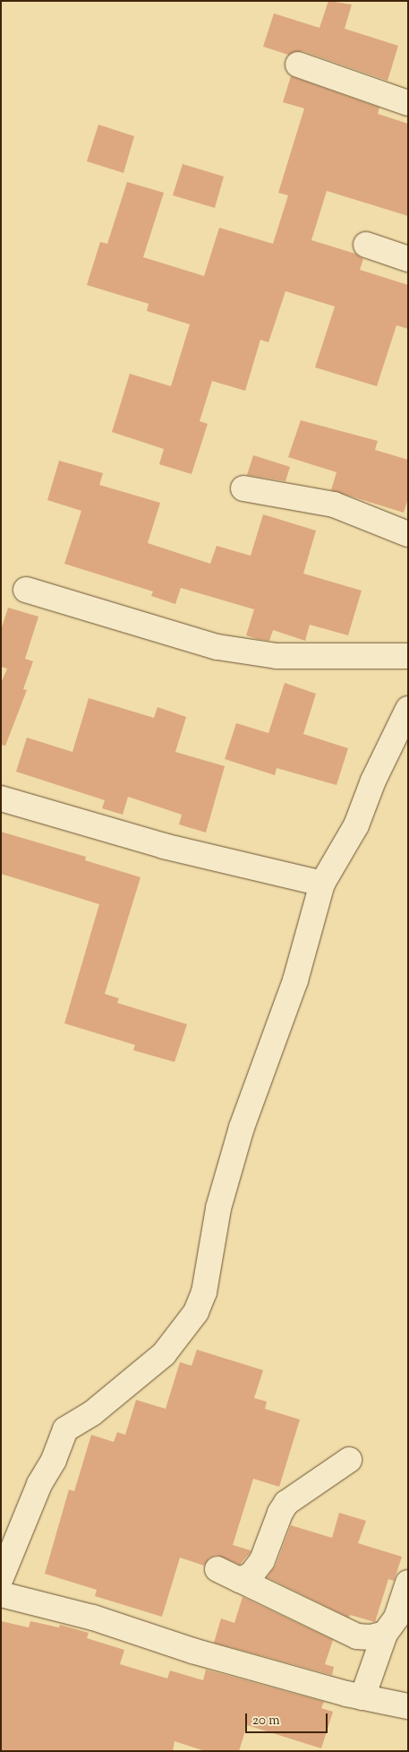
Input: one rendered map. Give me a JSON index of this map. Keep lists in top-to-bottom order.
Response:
{
  "scale_bar": "20 m"
}
